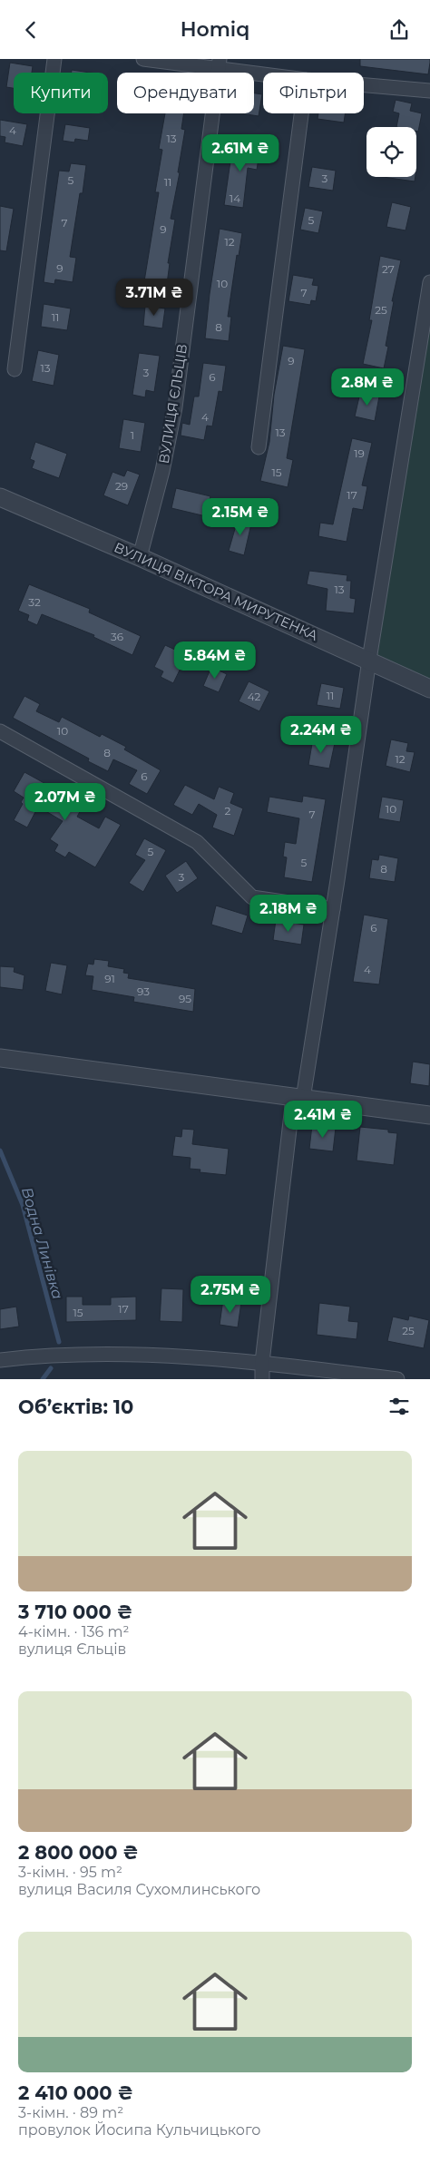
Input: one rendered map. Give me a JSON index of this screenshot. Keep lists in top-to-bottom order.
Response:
{
  "streets": {
    "street": ["ВУЛИЦЯ ЄЛЬЦІВ", "ВУЛИЦЯ ВІКТОРА МИРУТЕНКА"]
  },
  "crossings": [
    ["ВУЛИЦЯ ЄЛЬЦІВ", "ВУЛИЦЯ ВІКТОРА МИРУТЕНКА"]
  ],
  "water": ["Водна Линівка"],
  "house_numbers": [
    "4",
    "13",
    "3",
    "5",
    "11",
    "14",
    "5",
    "7",
    "9",
    "12",
    "9",
    "27",
    "10",
    "7",
    "25",
    "11",
    "8",
    "9",
    "13",
    "3",
    "6",
    "4",
    "13",
    "1",
    "19",
    "15",
    "29",
    "17",
    "13",
    "32",
    "36",
    "11",
    "42",
    "10",
    "8",
    "12",
    "6",
    "10",
    "2",
    "7",
    "5",
    "5",
    "8",
    "3",
    "6",
    "4",
    "91",
    "93",
    "95",
    "17",
    "15",
    "25"
  ],
  "page": {
    "header": "Homiq",
    "chip": ["Купити", "Орендувати", "Фільтри"],
    "price": [
      "2.61M ₴",
      "3.71M ₴",
      "2.8M ₴",
      "2.15M ₴",
      "5.84M ₴",
      "2.24M ₴",
      "2.07M ₴",
      "2.18M ₴",
      "2.41M ₴",
      "2.75M ₴"
    ],
    "heading": "Об’єктів: 10",
    "list": [
      {
        "name": "3 710 000 ₴",
        "note": "4-кімн. · 136 m² · вулиця Єльців"
      },
      {
        "name": "2 800 000 ₴",
        "note": "3-кімн. · 95 m² · вулиця Василя Сухомлинського"
      },
      {
        "name": "2 410 000 ₴",
        "note": "3-кімн. · 89 m² · провулок Йосипа Кульчицького"
      }
    ]
  }
}
